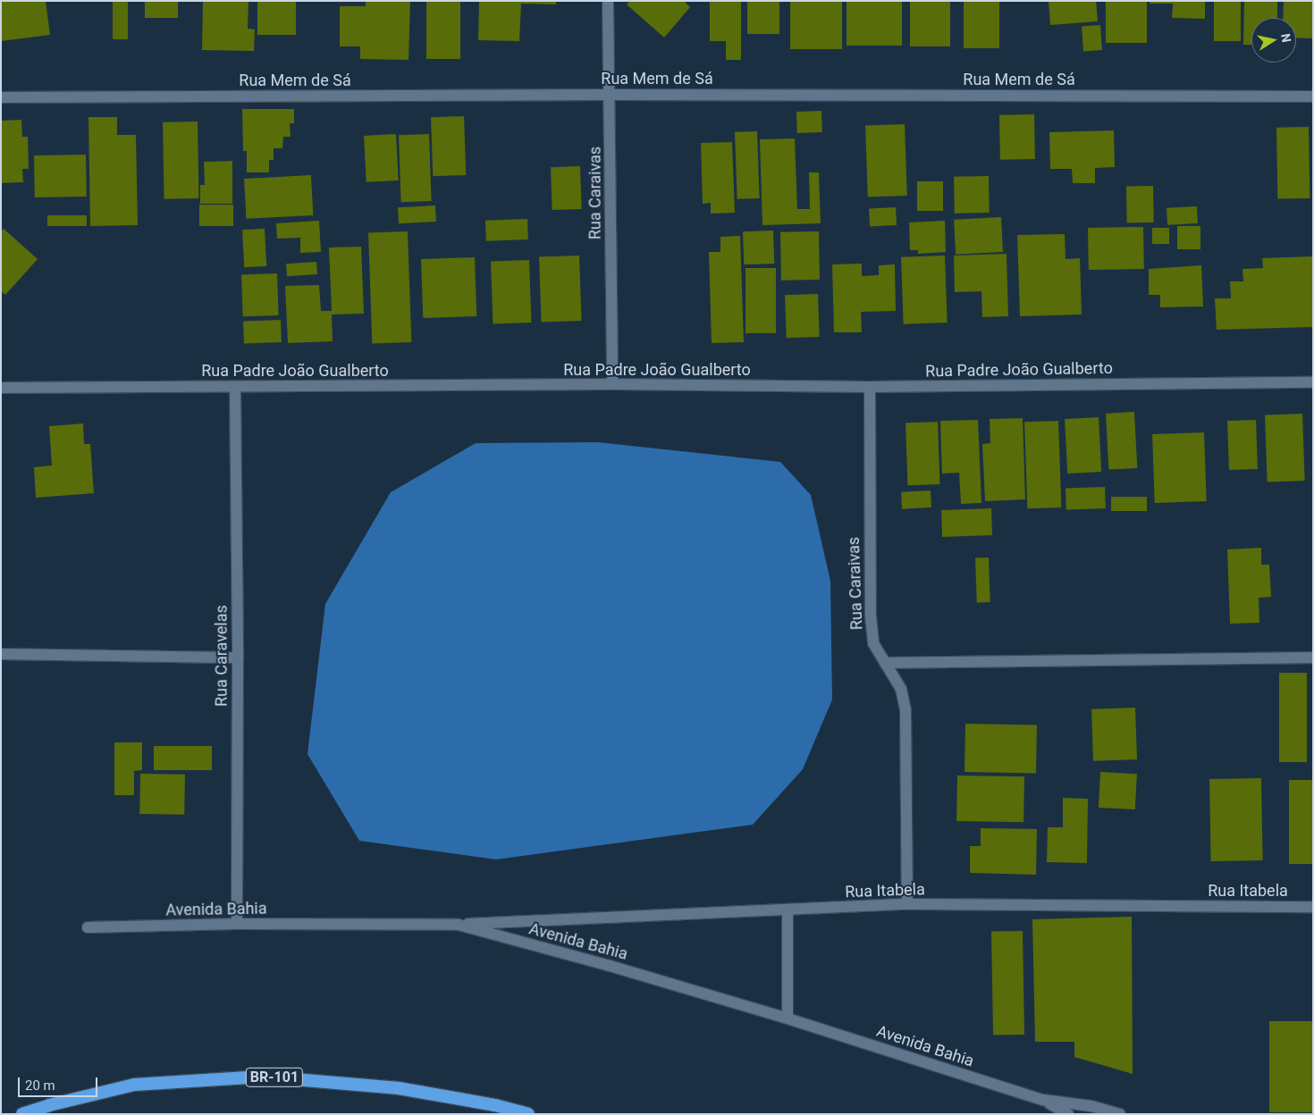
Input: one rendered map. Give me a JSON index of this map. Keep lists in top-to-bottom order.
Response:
{
  "streets": {
    "highway": ["BR-101"],
    "street": [
      "Rua Mem de Sá",
      "Rua Caraivas",
      "Rua Padre João Gualberto",
      "Rua Caravelas",
      "Rua Itabela",
      "Avenida Bahia"
    ]
  },
  "crossings": [
    ["Rua Mem de Sá", "Rua Caraivas"],
    ["Rua Caraivas", "Rua Padre João Gualberto"],
    ["Rua Caraivas", "Rua Itabela"],
    ["Rua Padre João Gualberto", "Rua Caravelas"],
    ["Rua Caravelas", "Avenida Bahia"],
    ["Rua Itabela", "Avenida Bahia"]
  ],
  "scale_bar": "20 m",
  "north": "right"
}
